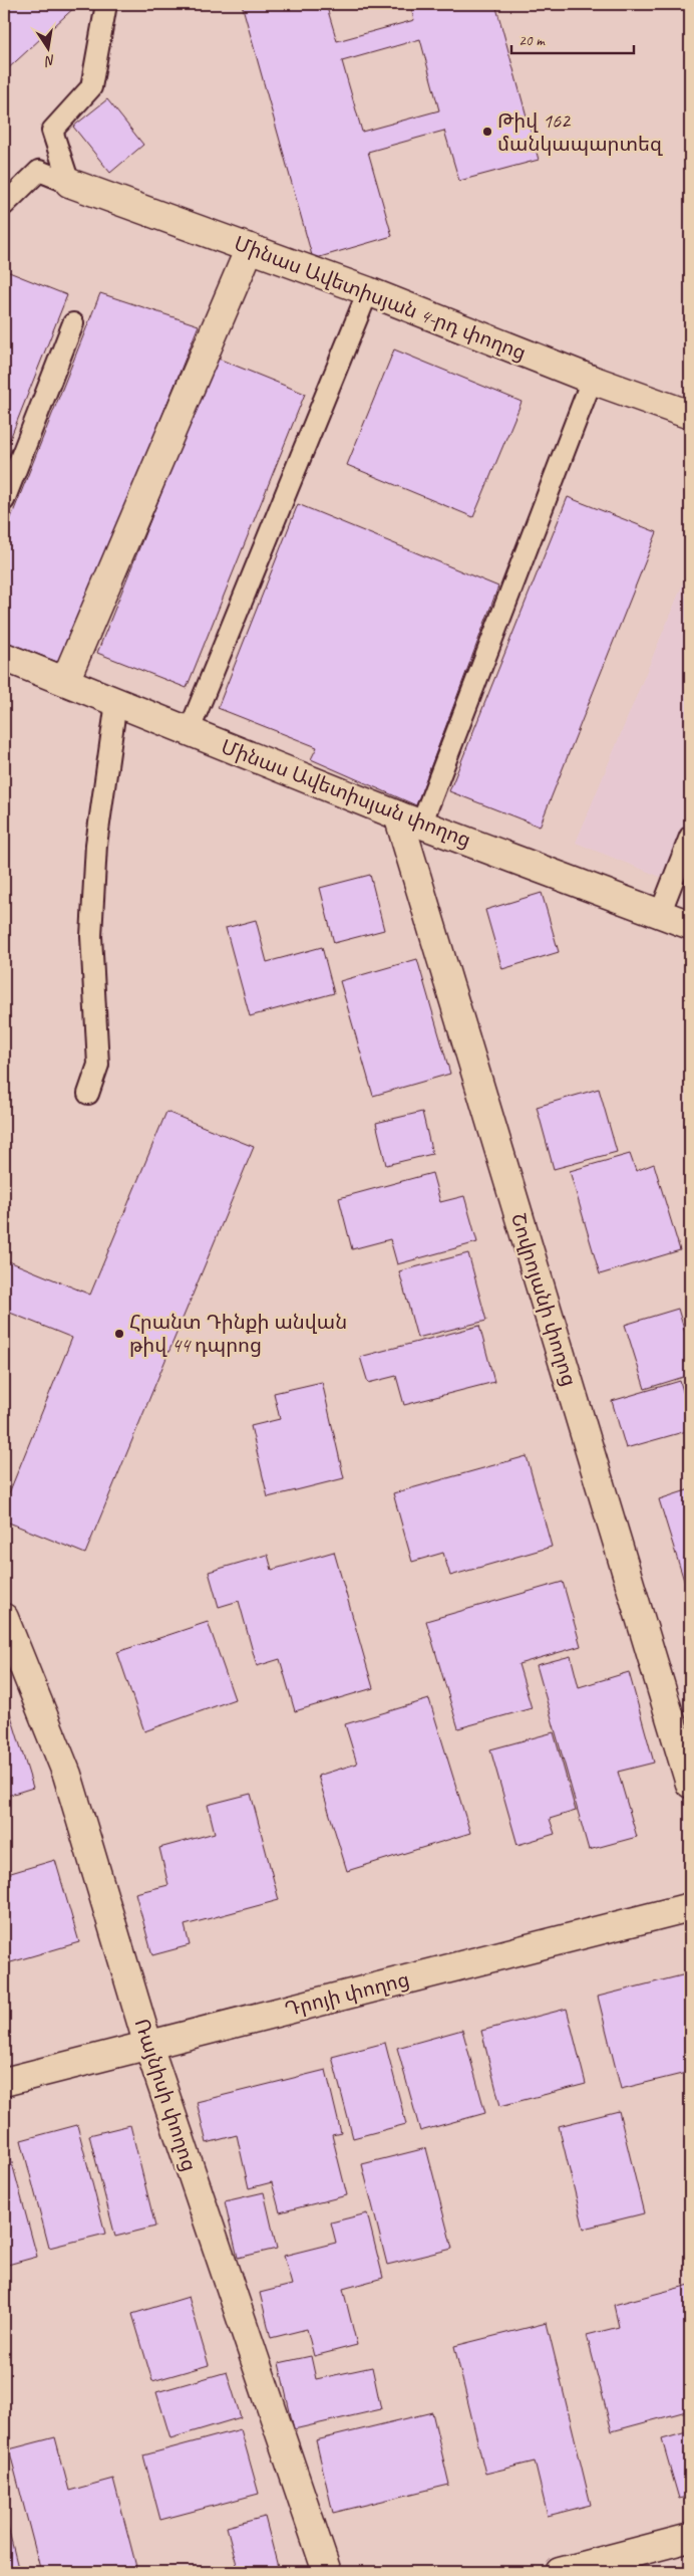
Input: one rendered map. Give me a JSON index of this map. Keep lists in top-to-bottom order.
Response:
{
  "streets": {
    "street": [
      "Մինաս Ավետիսյան 4-րդ փողոց",
      "Մինաս Ավետիսյան փողոց",
      "Շովրոյանի փողոց",
      "Դրոյի փողոց",
      "Ռայնիսի փողոց"
    ]
  },
  "crossings": [
    ["Մինաս Ավետիսյան փողոց", "Շովրոյանի փողոց"],
    ["Դրոյի փողոց", "Ռայնիսի փողոց"]
  ],
  "places": ["Թիվ 162 մանկապարտեզ", "Հրանտ Դինքի անվան թիվ 44 դպրոց"],
  "scale_bar": "20 m",
  "north": "bottom"
}
